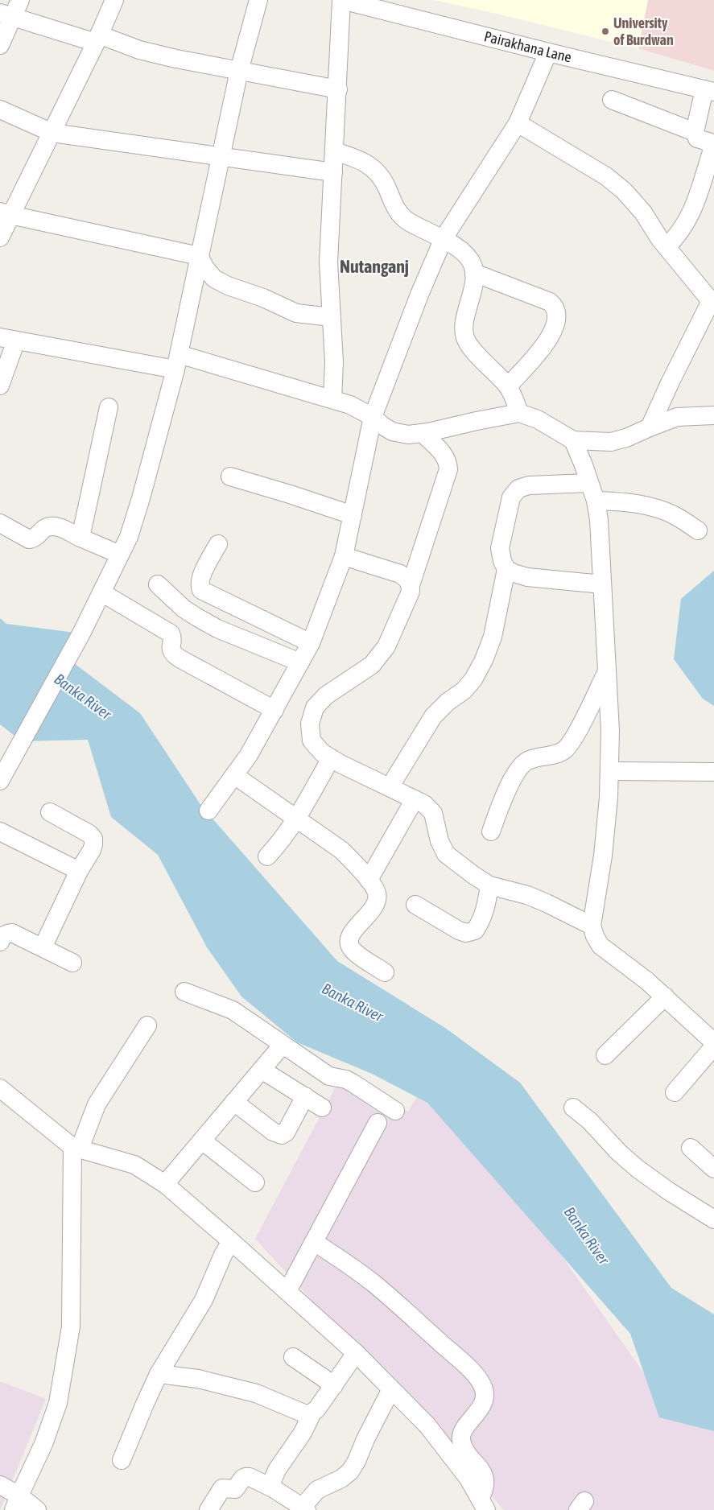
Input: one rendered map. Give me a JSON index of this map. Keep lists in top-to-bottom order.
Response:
{
  "streets": {
    "street": ["Pairakhana Lane"]
  },
  "districts": ["Nutanganj"],
  "water": ["Banka River"],
  "places": ["University of Burdwan"]
}
